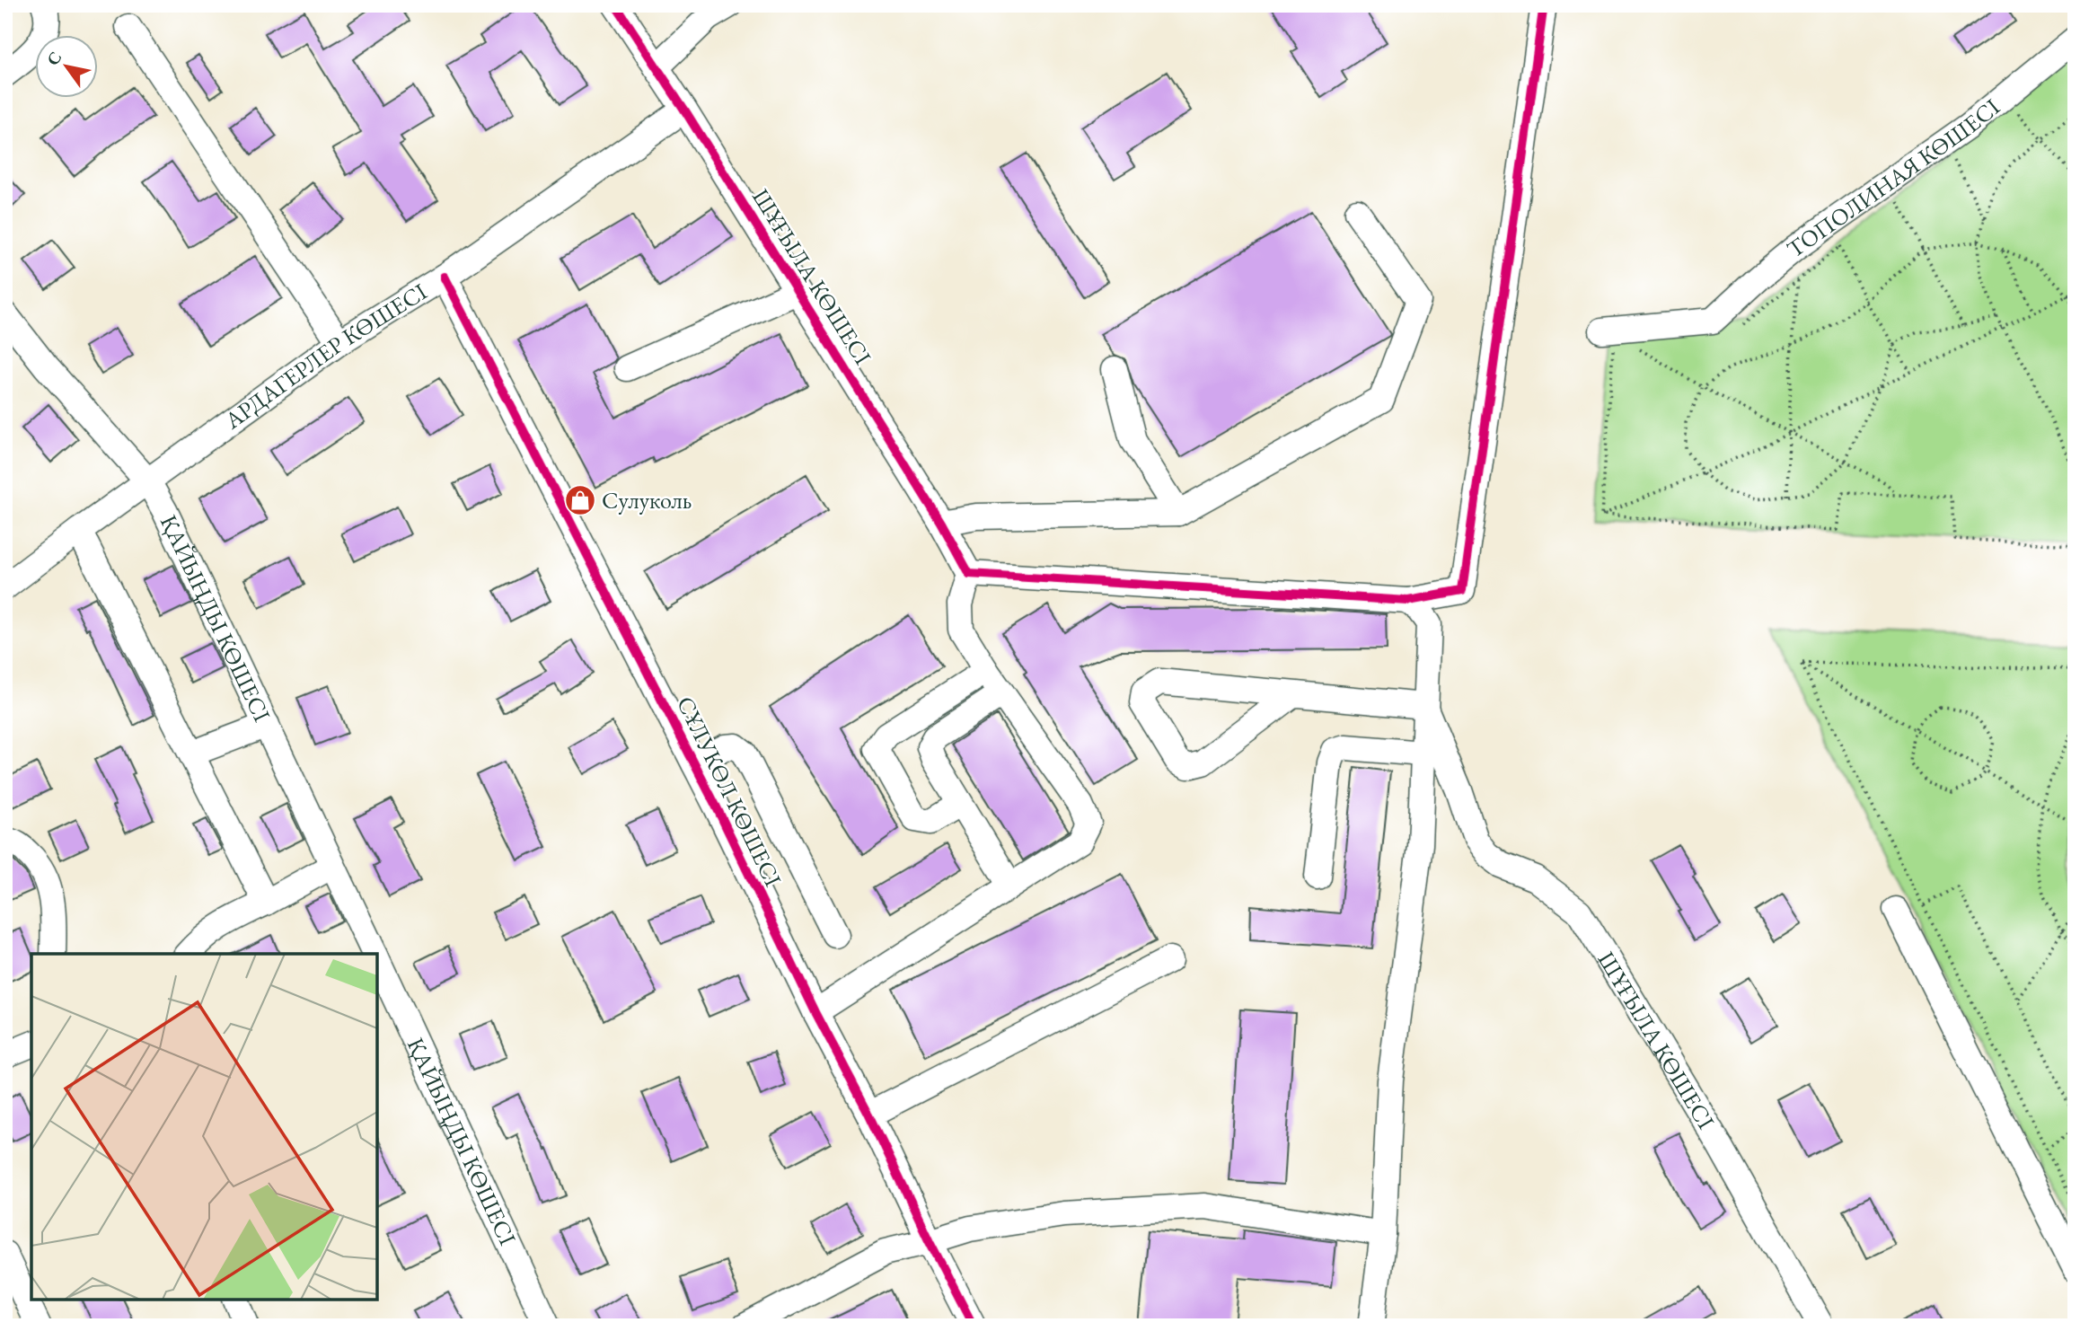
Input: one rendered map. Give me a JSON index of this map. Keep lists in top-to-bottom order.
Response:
{
  "streets": {
    "street": [
      "ТОПОЛИНАЯ КӨШЕСІ",
      "ШҰҒЫЛА КӨШЕСІ",
      "АРДАГЕРЛЕР КӨШЕСІ",
      "ҚАЙЫҢДЫ КӨШЕСІ",
      "СҰЛУКӨЛ КӨШЕСІ"
    ]
  },
  "crossings": [
    ["ШҰҒЫЛА КӨШЕСІ", "АРДАГЕРЛЕР КӨШЕСІ"],
    ["АРДАГЕРЛЕР КӨШЕСІ", "ҚАЙЫҢДЫ КӨШЕСІ"],
    ["АРДАГЕРЛЕР КӨШЕСІ", "СҰЛУКӨЛ КӨШЕСІ"]
  ],
  "places": {
    "shop": ["Сулуколь"]
  },
  "north": "top left"
}
